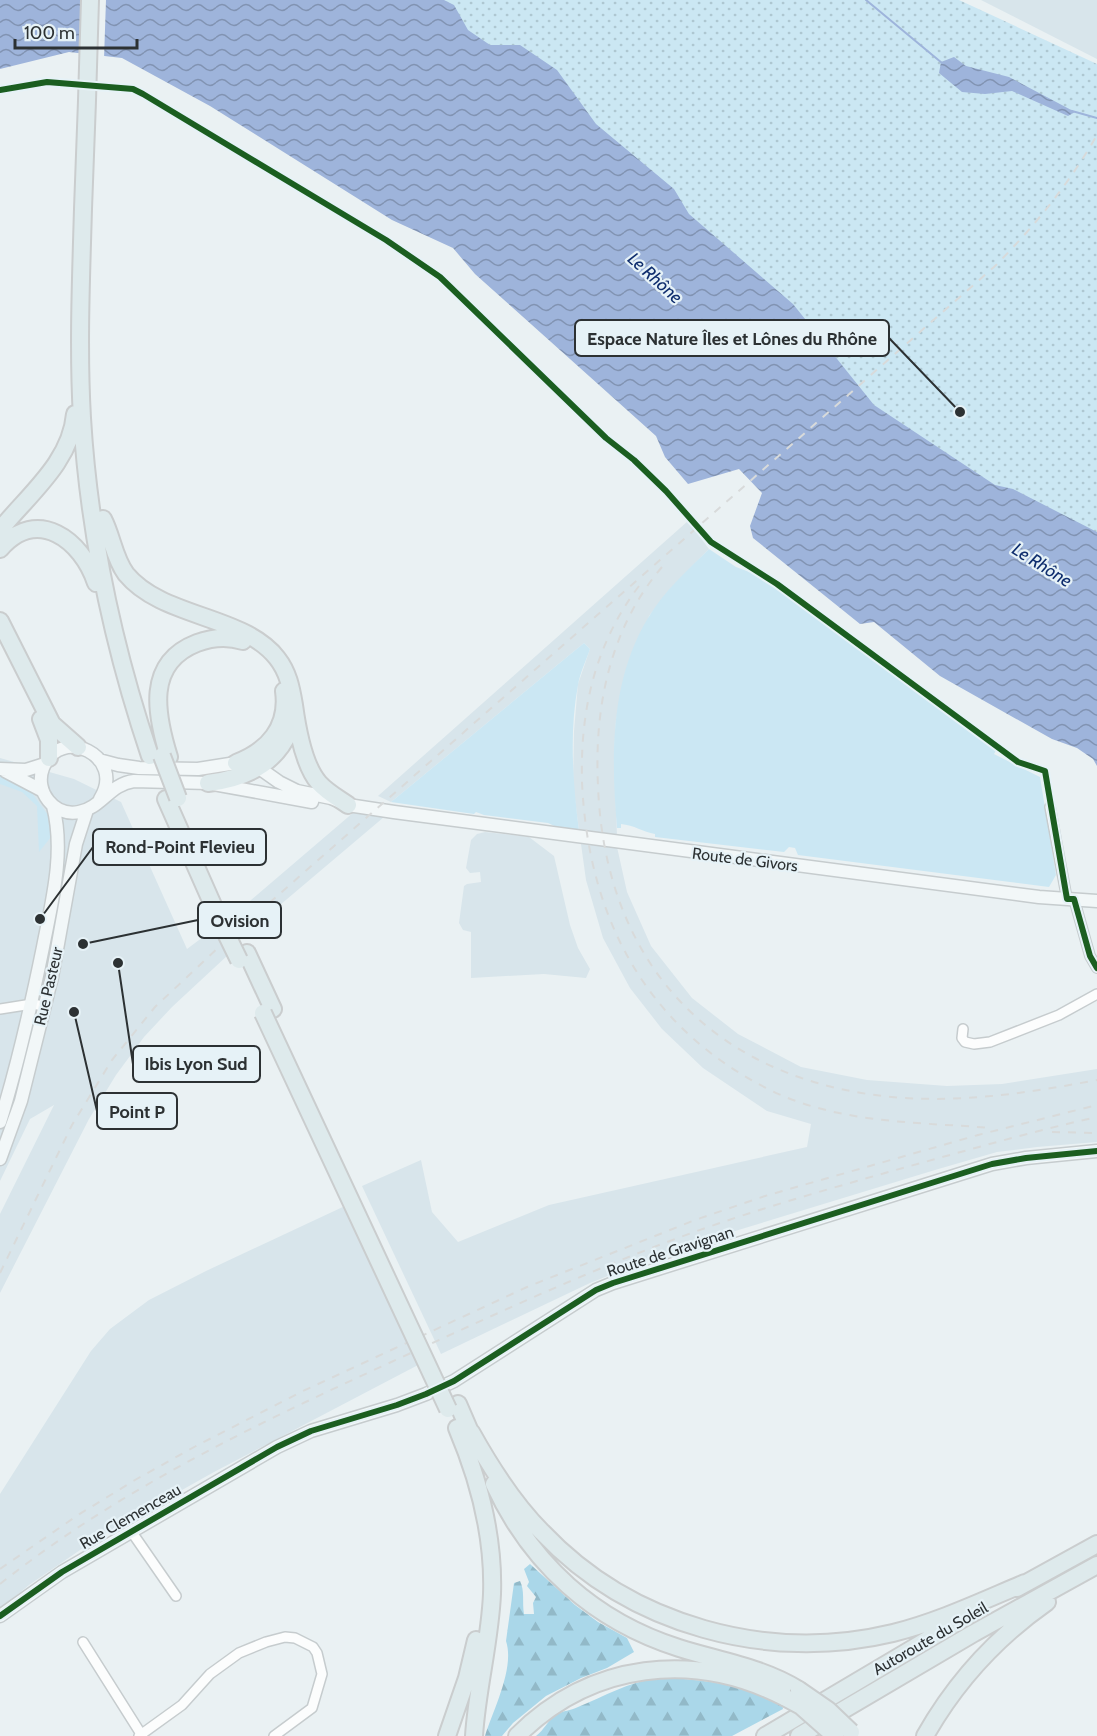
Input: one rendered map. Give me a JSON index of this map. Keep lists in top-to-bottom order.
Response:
{
  "streets": {
    "highway": ["Autoroute du Soleil"],
    "main road": [
      "Route de Givors",
      "Rue Pasteur",
      "Route de Gravignan",
      "Rue Clemenceau"
    ]
  },
  "crossings": [
    ["Route de Gravignan", "Rue Clemenceau"]
  ],
  "water": ["Le Rhône"],
  "places": [
    "Espace Nature Îles et Lônes du Rhône",
    "Rond-Point Flevieu",
    "Ovision",
    "Ibis Lyon Sud",
    "Point P"
  ],
  "scale_bar": "100 m"
}
